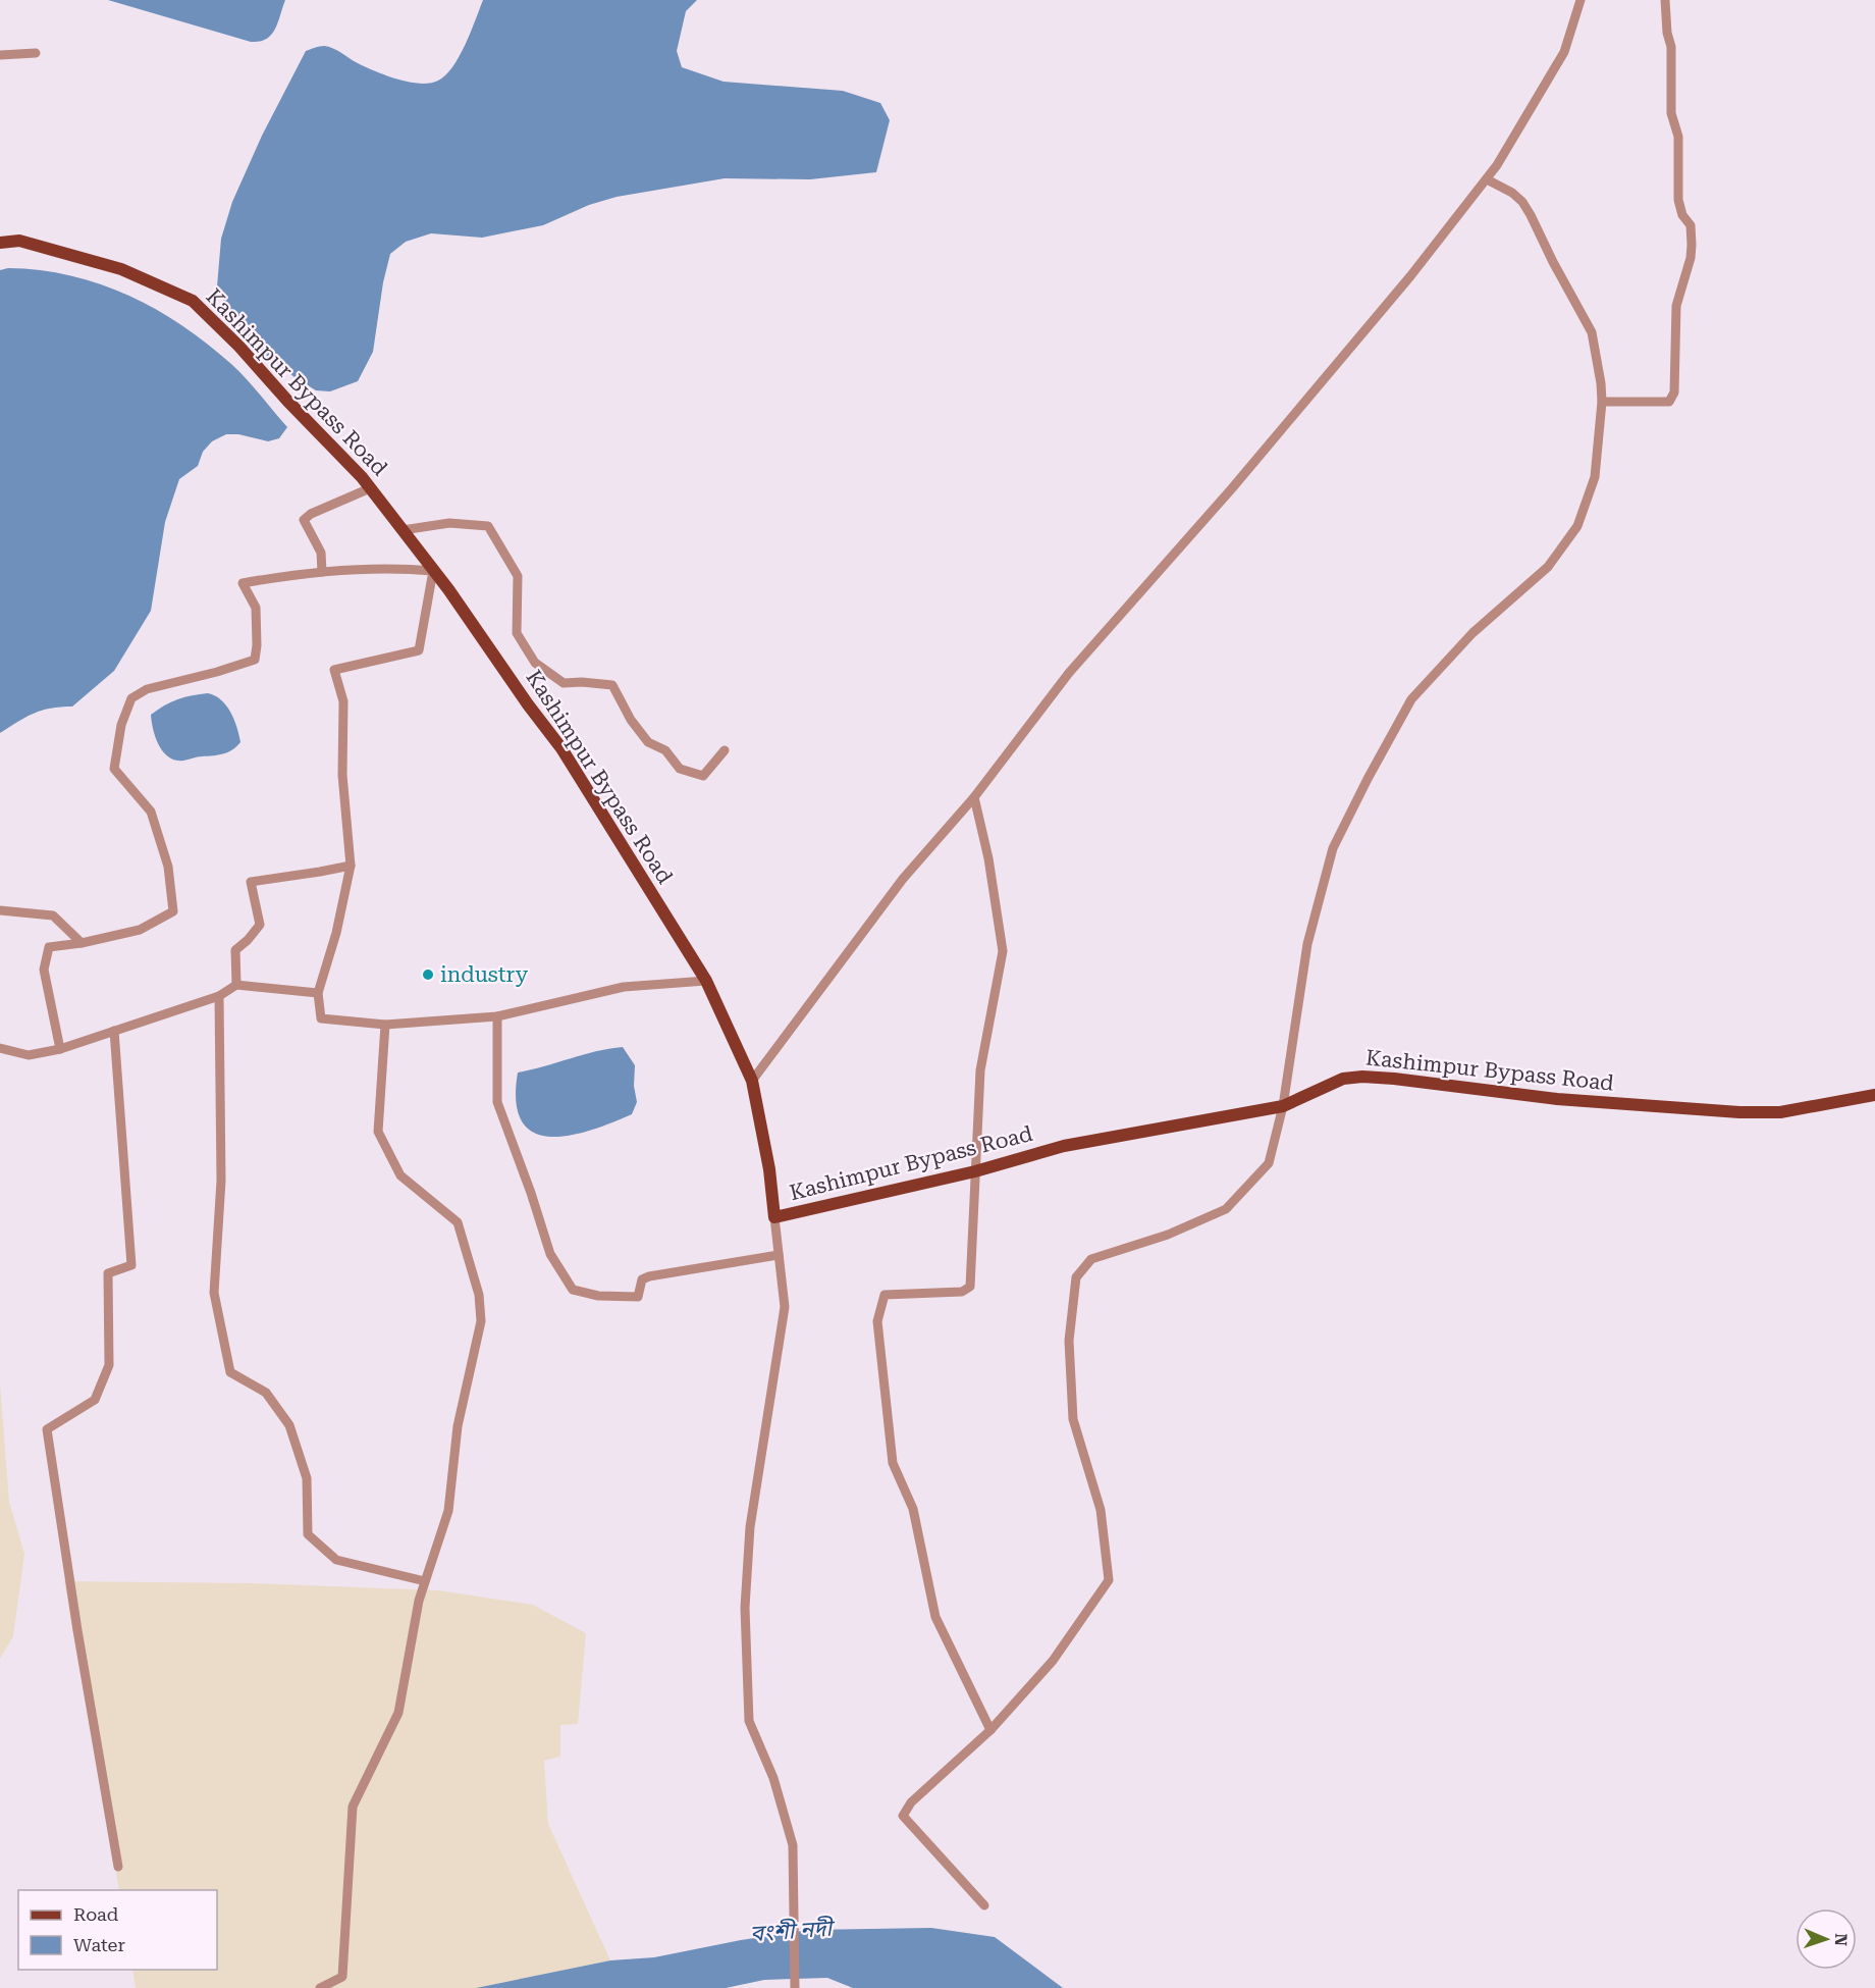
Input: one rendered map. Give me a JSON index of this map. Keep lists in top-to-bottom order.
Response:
{
  "streets": {
    "main road": ["Kashimpur Bypass Road"]
  },
  "water": ["বংশী নদী"],
  "places": ["industry"],
  "legend": ["Road", "Water"],
  "north": "right"
}
